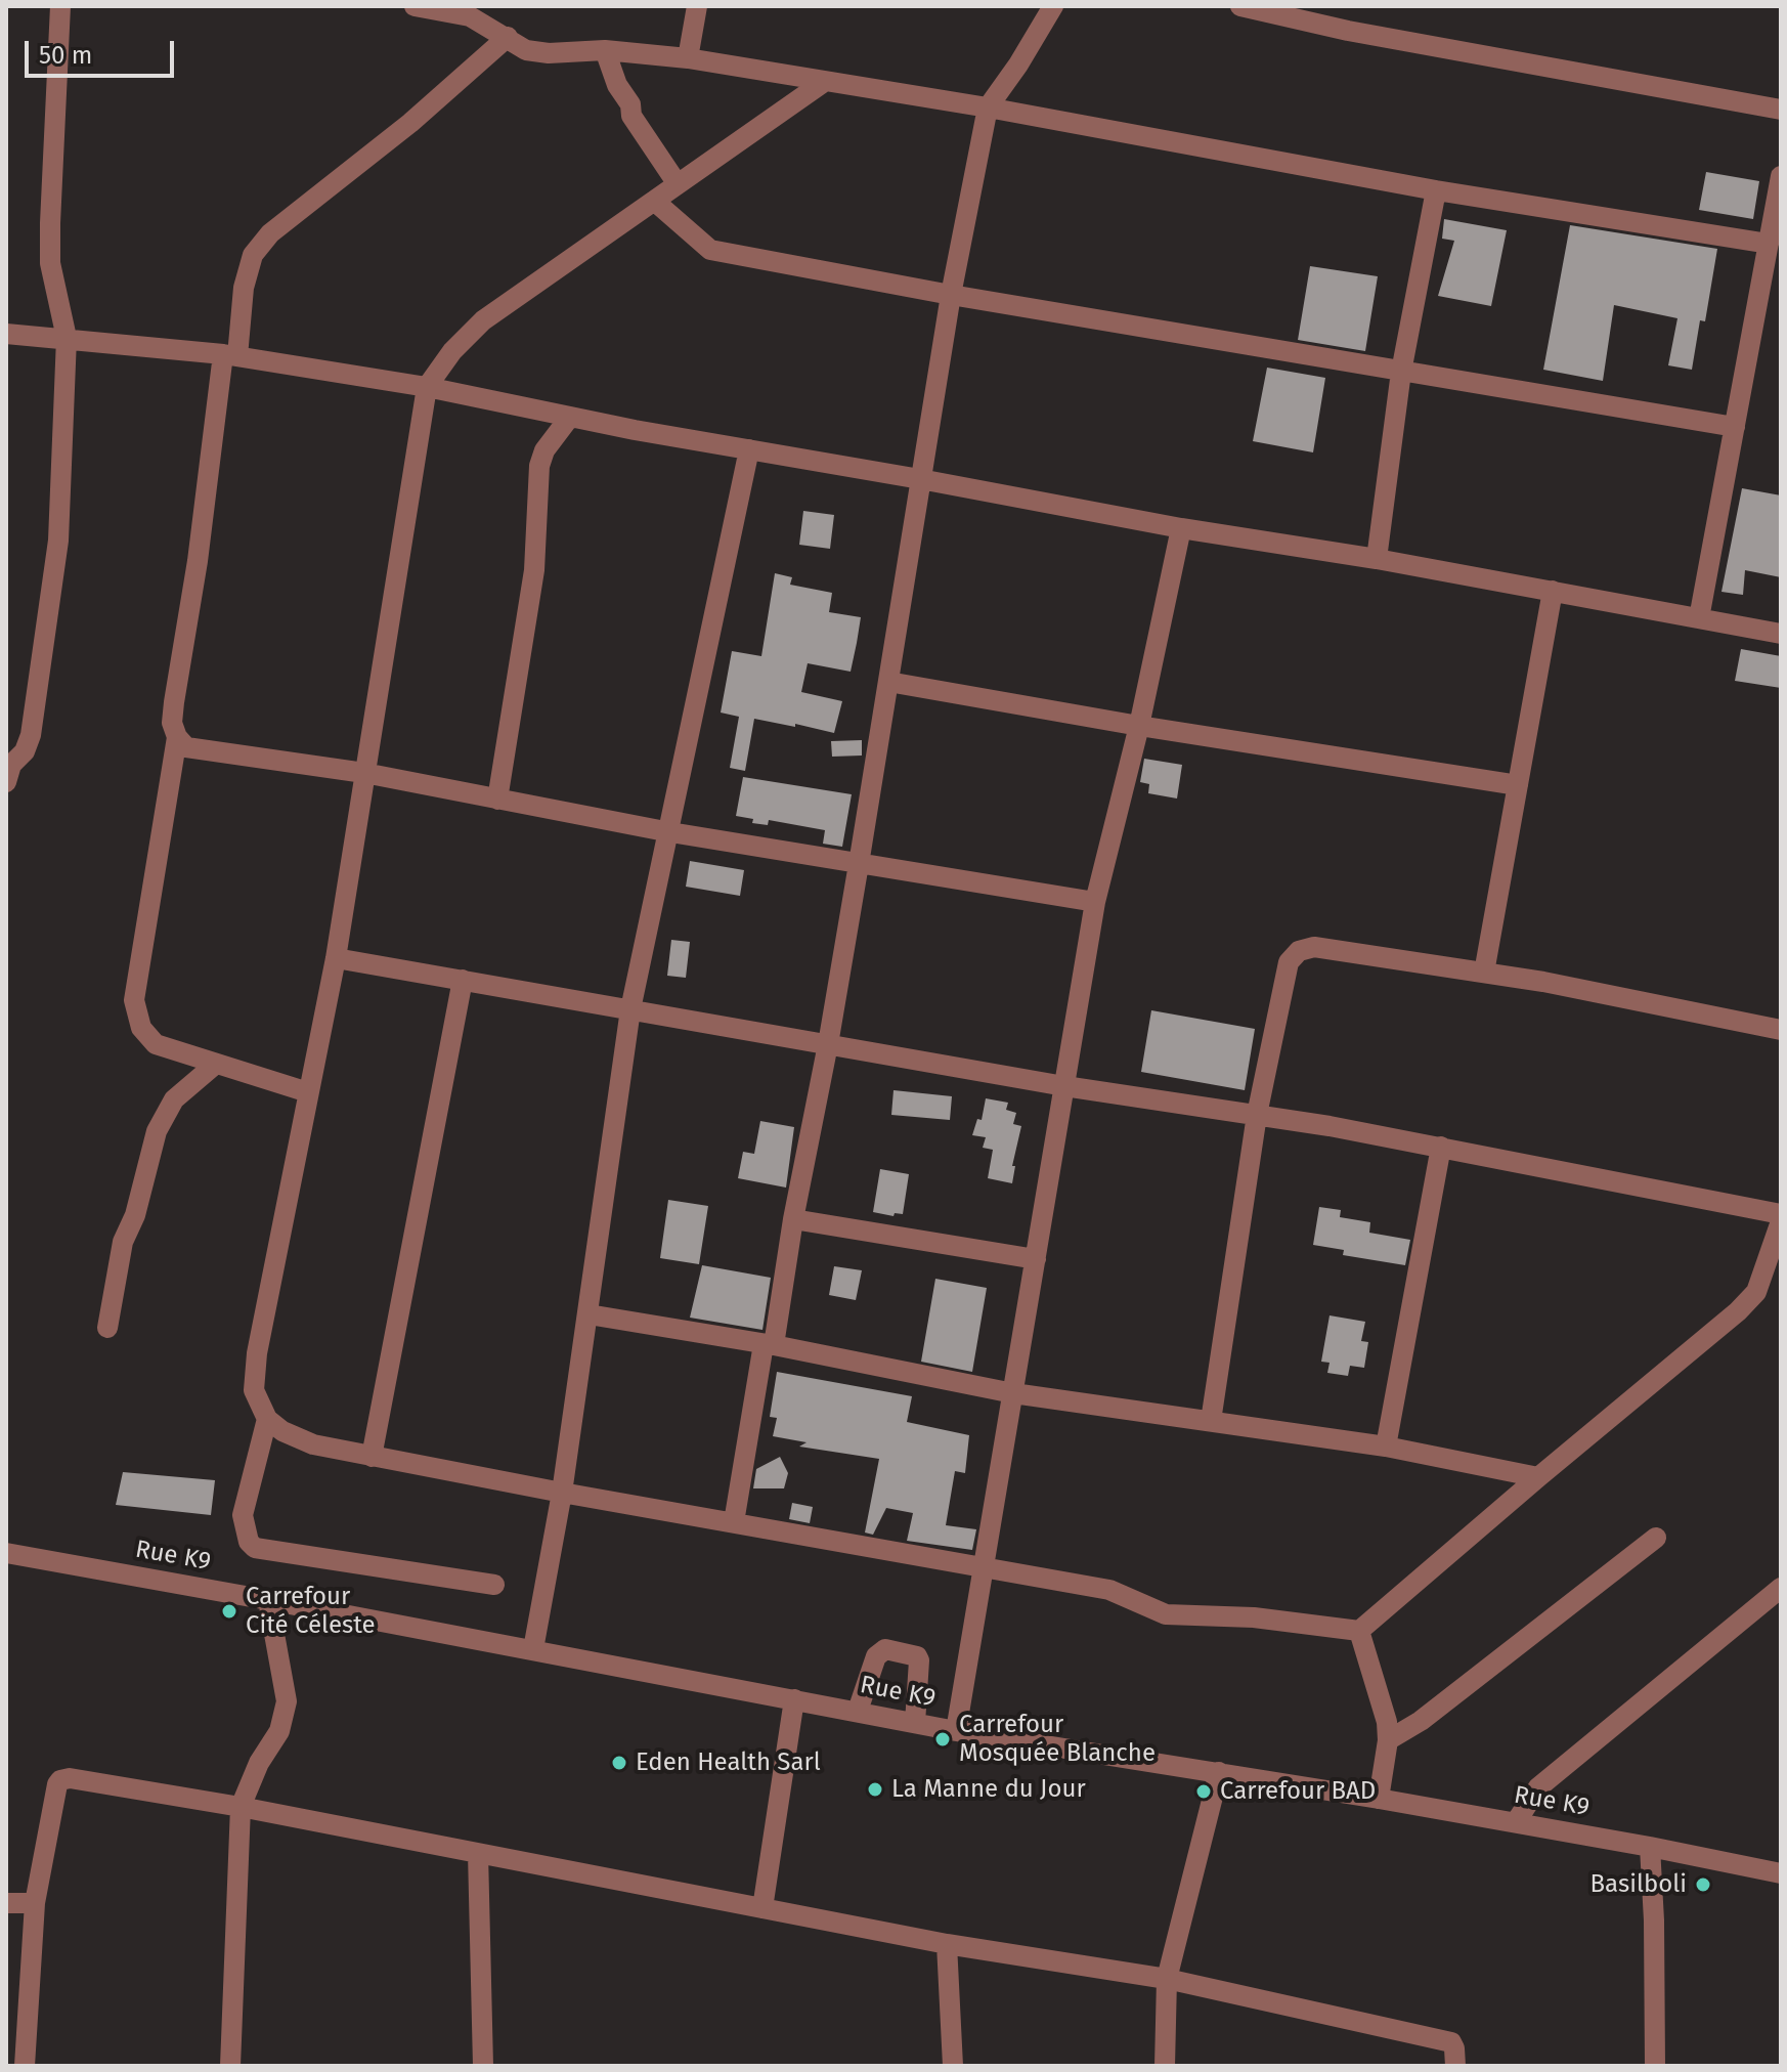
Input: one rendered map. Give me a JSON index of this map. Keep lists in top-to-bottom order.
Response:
{
  "streets": {
    "street": ["Rue K9"]
  },
  "places": [
    "Carrefour Cité Céleste",
    "Carrefour Mosquée Blanche",
    "Eden Health Sarl",
    "La Manne du Jour",
    "Carrefour BAD",
    "Basilboli"
  ],
  "scale_bar": "50 m"
}
